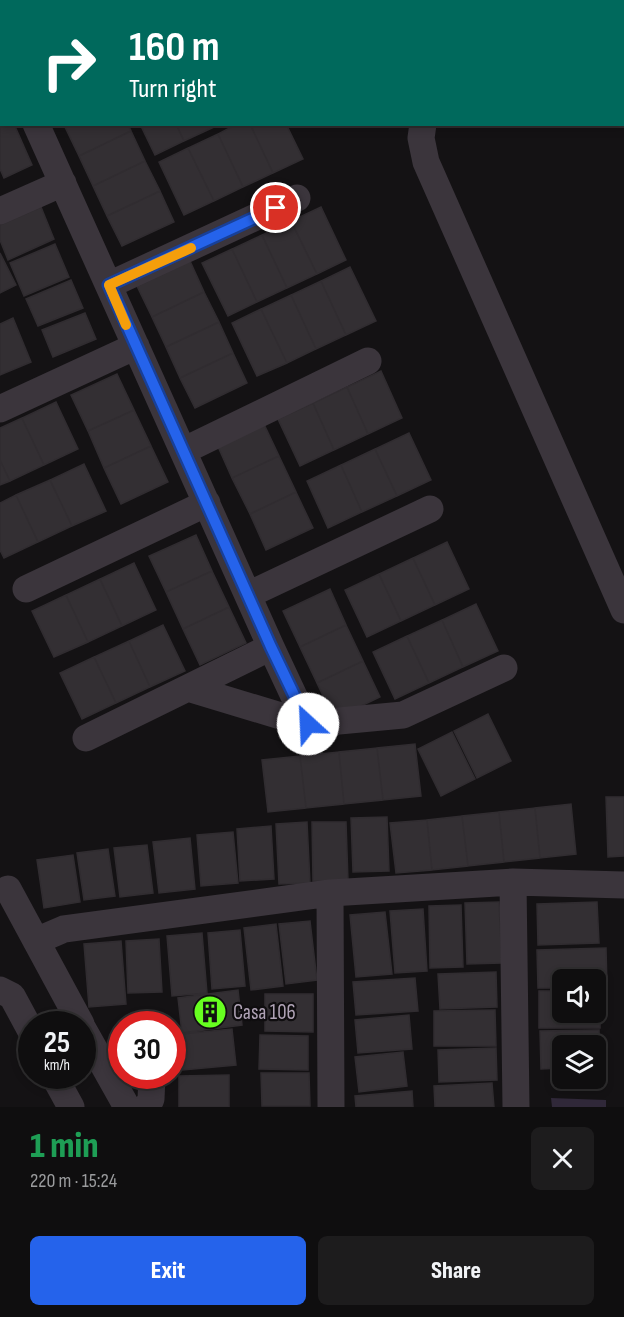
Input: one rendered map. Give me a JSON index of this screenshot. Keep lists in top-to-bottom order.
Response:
{
  "places": {
    "building": ["Casa 106"]
  },
  "page": {
    "turn": ["160 m", "Turn right"],
    "speed": "25 km/h",
    "limit": "30",
    "heading": ["1 min", "220 m · 15:24"],
    "buttons": ["Exit", "Share"]
  }
}
